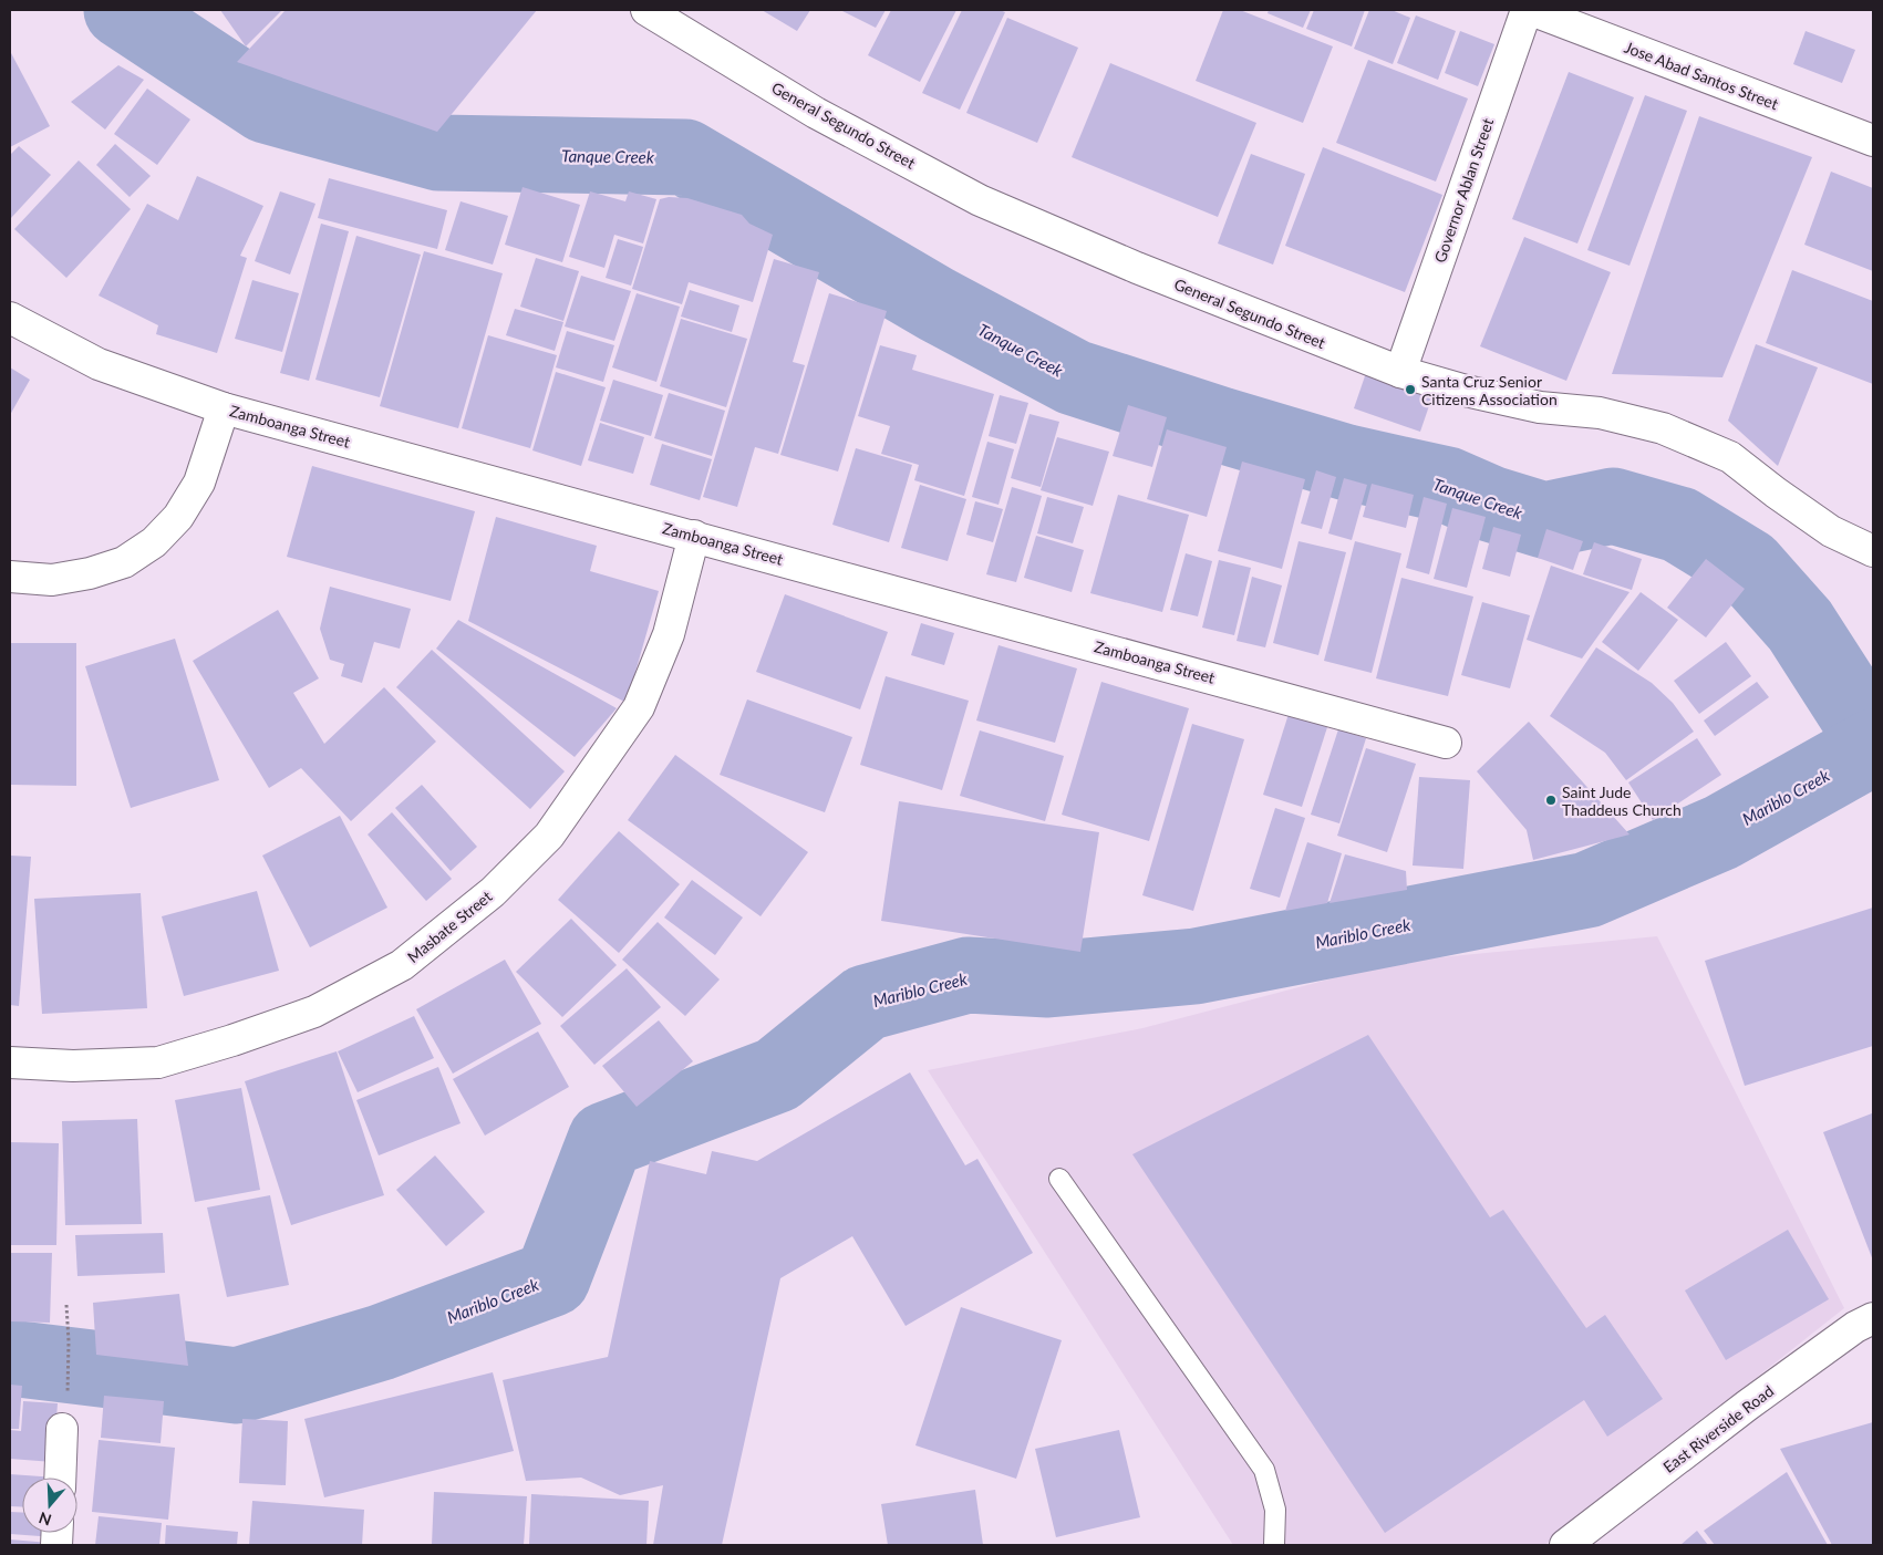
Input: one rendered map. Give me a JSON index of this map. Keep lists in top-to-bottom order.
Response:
{
  "streets": {
    "street": [
      "Jose Abad Santos Street",
      "General Segundo Street",
      "Governor Ablan Street",
      "Zamboanga Street",
      "Masbate Street",
      "East Riverside Road"
    ]
  },
  "crossings": [
    ["Jose Abad Santos Street", "Governor Ablan Street"],
    ["General Segundo Street", "Governor Ablan Street"],
    ["Zamboanga Street", "Masbate Street"]
  ],
  "water": ["Tanque Creek", "Mariblo Creek"],
  "places": ["Santa Cruz Senior Citizens Association", "Saint Jude Thaddeus Church"],
  "north": "bottom"
}
